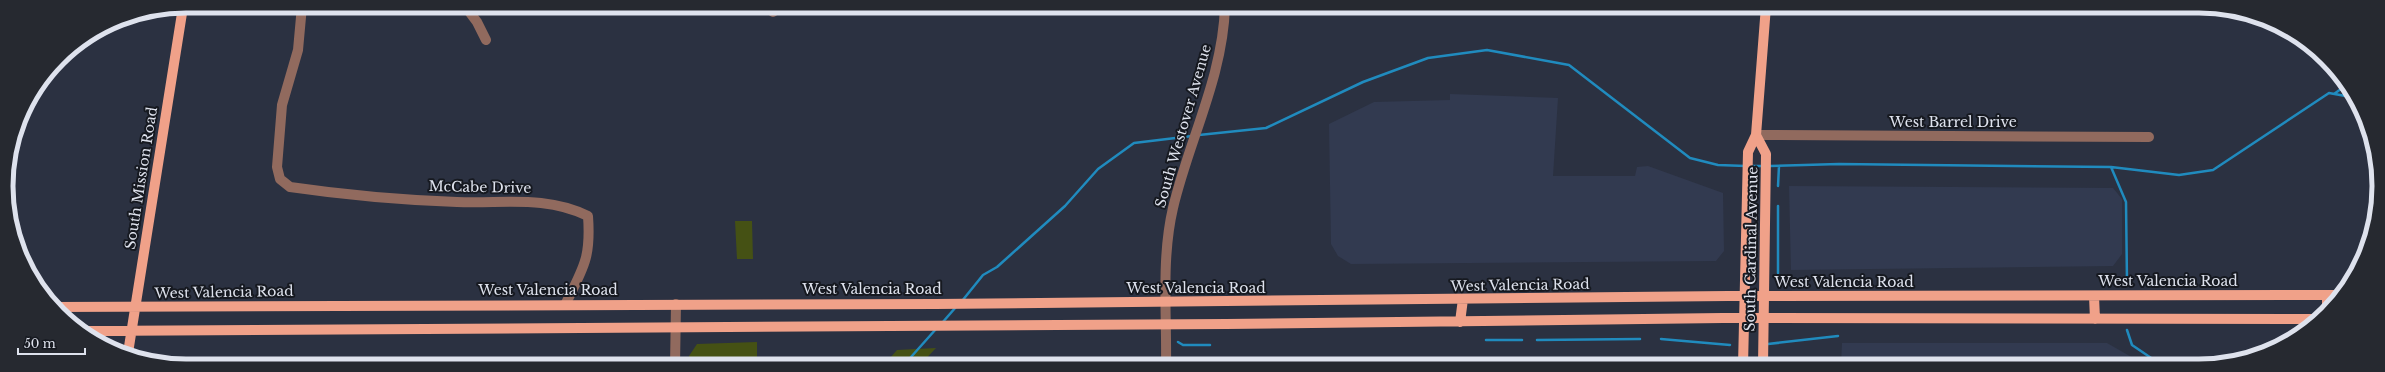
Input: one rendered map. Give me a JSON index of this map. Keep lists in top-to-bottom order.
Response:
{
  "streets": {
    "main road": ["South Mission Road", "South Cardinal Avenue", "West Valencia Road"],
    "street": ["West Barrel Drive", "South Westover Avenue", "McCabe Drive"]
  },
  "crossings": [
    ["West Barrel Drive", "South Cardinal Avenue"],
    ["South Westover Avenue", "West Valencia Road"],
    ["South Mission Road", "West Valencia Road"],
    ["McCabe Drive", "West Valencia Road"],
    ["South Cardinal Avenue", "West Valencia Road"]
  ],
  "scale_bar": "50 m"
}
